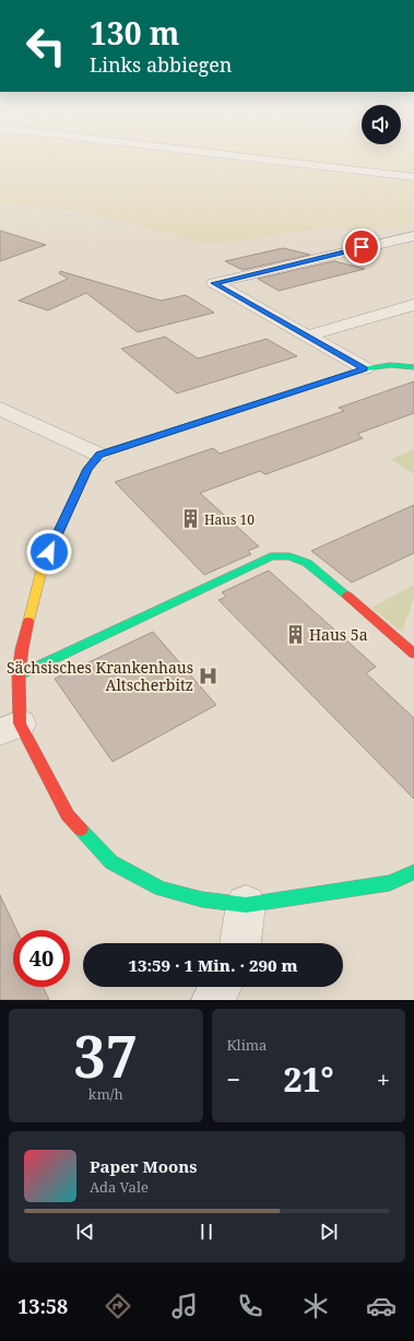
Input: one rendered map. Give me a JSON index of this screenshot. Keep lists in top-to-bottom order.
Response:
{
  "places": {
    "building": ["Haus 10", "Haus 5a"],
    "hospital": ["Sächsisches Krankenhaus Altscherbitz"]
  },
  "page": {
    "turn": ["130 m", "Links abbiegen"],
    "limit": "40",
    "trip": "13:59 · 1 Min. · 290 m",
    "tile": [
      ["37", "km/h"],
      "Klima"
    ],
    "heat": ["−", "21°", "+"],
    "song": ["Paper Moons", "Ada Vale"],
    "tabs": "13:58"
  }
}
